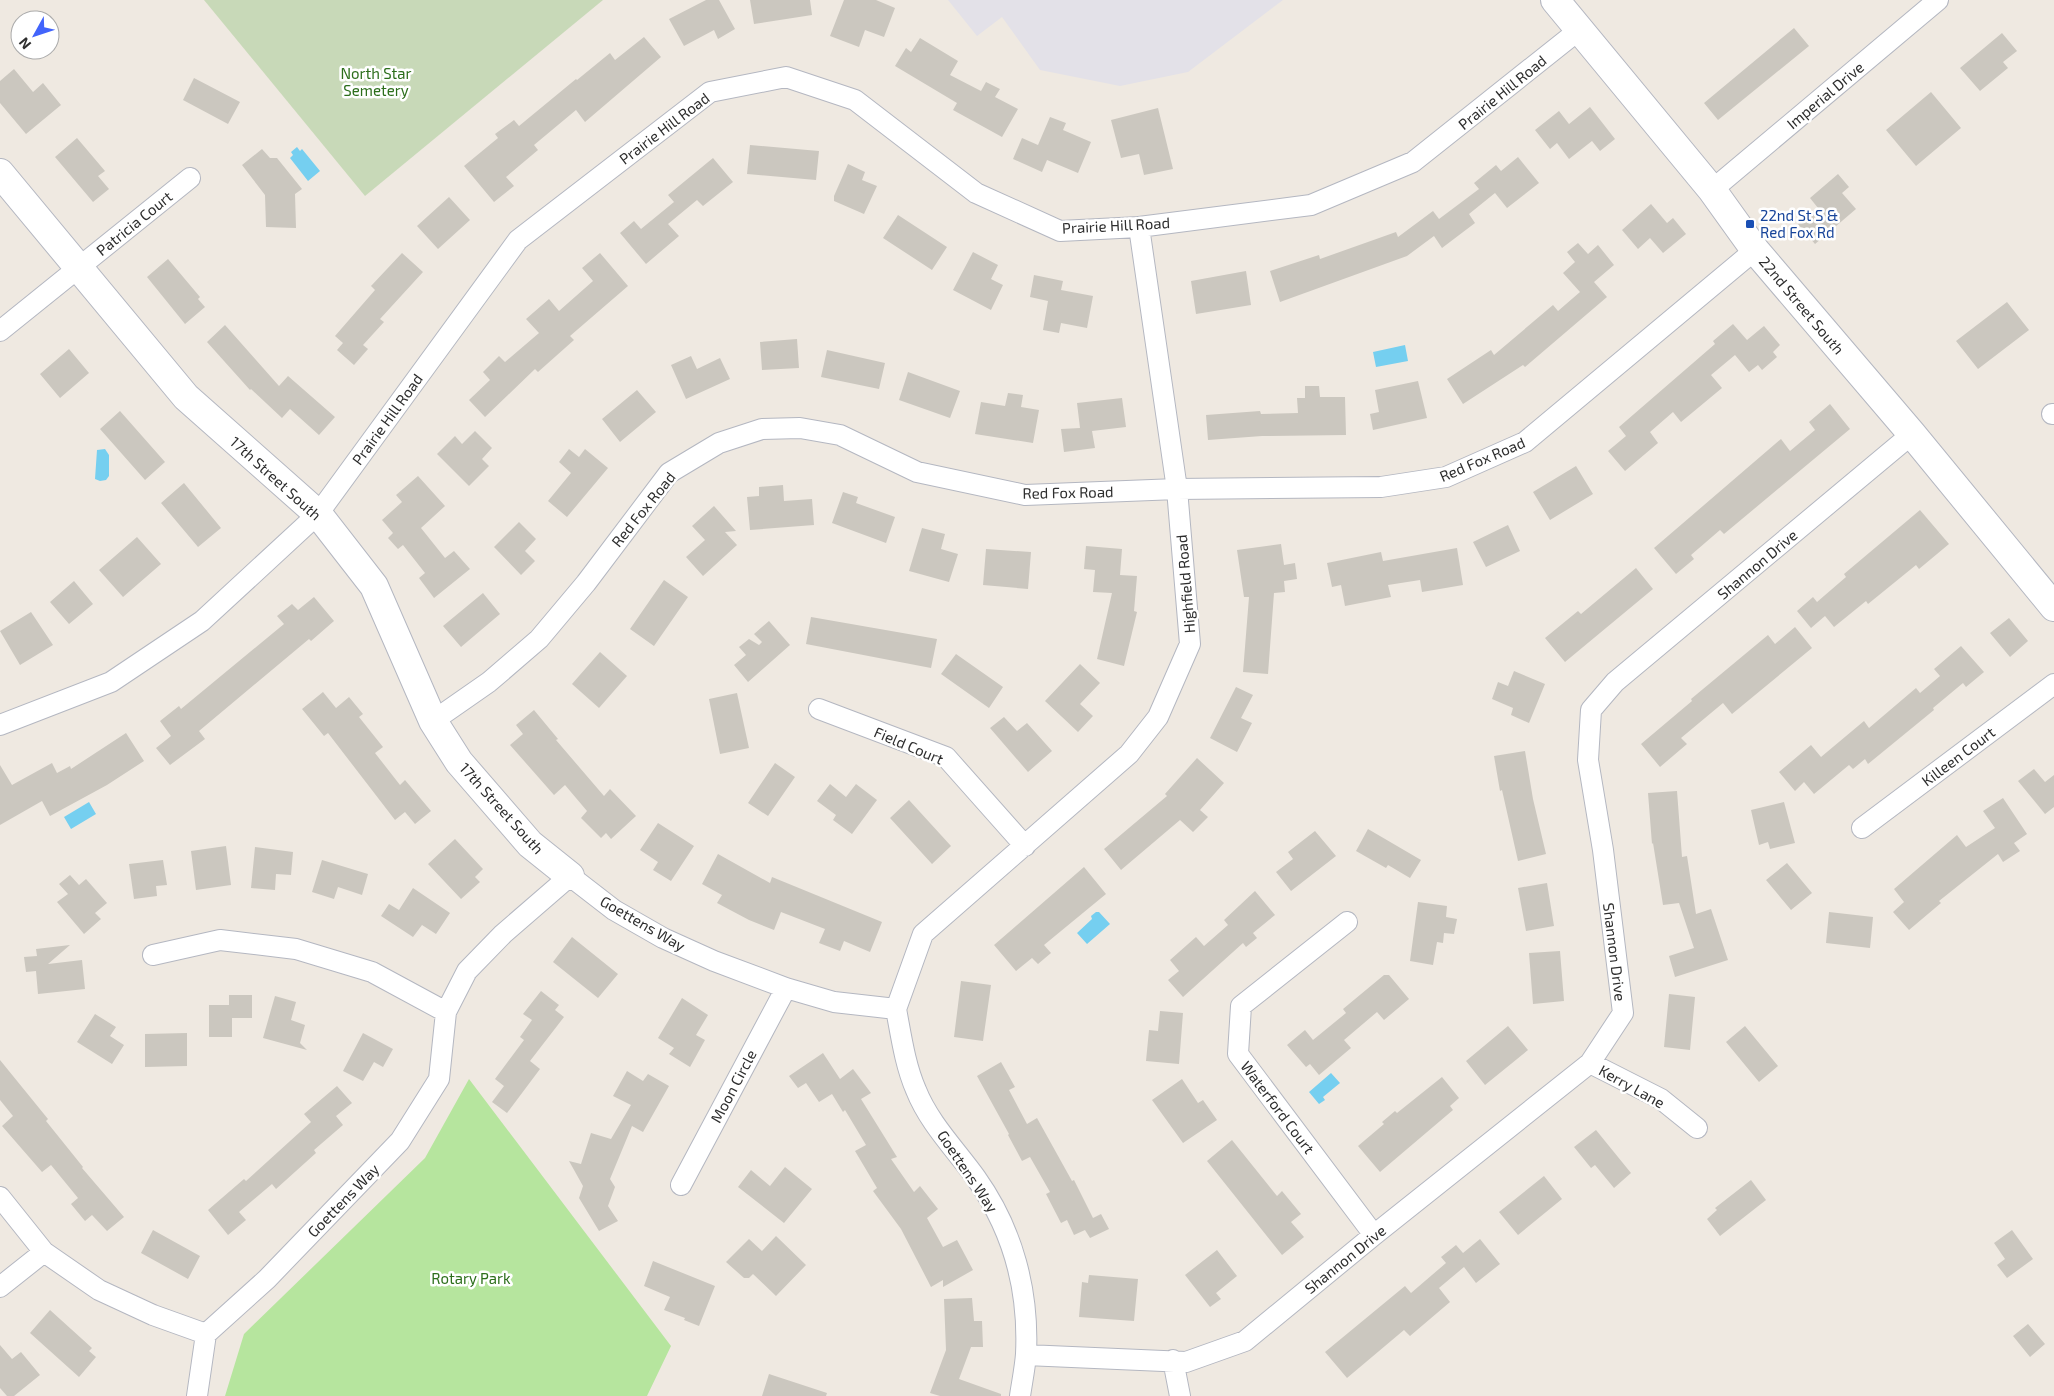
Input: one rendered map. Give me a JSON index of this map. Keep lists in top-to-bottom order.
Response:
{
  "streets": {
    "street": [
      "Prairie Hill Road",
      "Imperial Drive",
      "Patricia Court",
      "22nd Street South",
      "Red Fox Road",
      "17th Street South",
      "Shannon Drive",
      "Highfield Road",
      "Field Court",
      "Killeen Court",
      "Goettens Way",
      "Moon Circle",
      "Kerry Lane",
      "Waterford Court"
    ]
  },
  "crossings": [
    ["Prairie Hill Road", "22nd Street South"],
    ["Prairie Hill Road", "17th Street South"],
    ["Prairie Hill Road", "Highfield Road"],
    ["Imperial Drive", "22nd Street South"],
    ["Patricia Court", "17th Street South"],
    ["22nd Street South", "Red Fox Road"],
    ["22nd Street South", "Shannon Drive"],
    ["Red Fox Road", "17th Street South"],
    ["Red Fox Road", "Highfield Road"],
    ["17th Street South", "Goettens Way"],
    ["Shannon Drive", "Goettens Way"],
    ["Shannon Drive", "Kerry Lane"],
    ["Shannon Drive", "Waterford Court"],
    ["Highfield Road", "Field Court"],
    ["Highfield Road", "Goettens Way"],
    ["Goettens Way", "Moon Circle"]
  ],
  "parks": ["North Star Semetery", "Rotary Park"],
  "places": {
    "transit": ["22nd St S & Red Fox Rd"]
  },
  "north": "bottom left"
}
